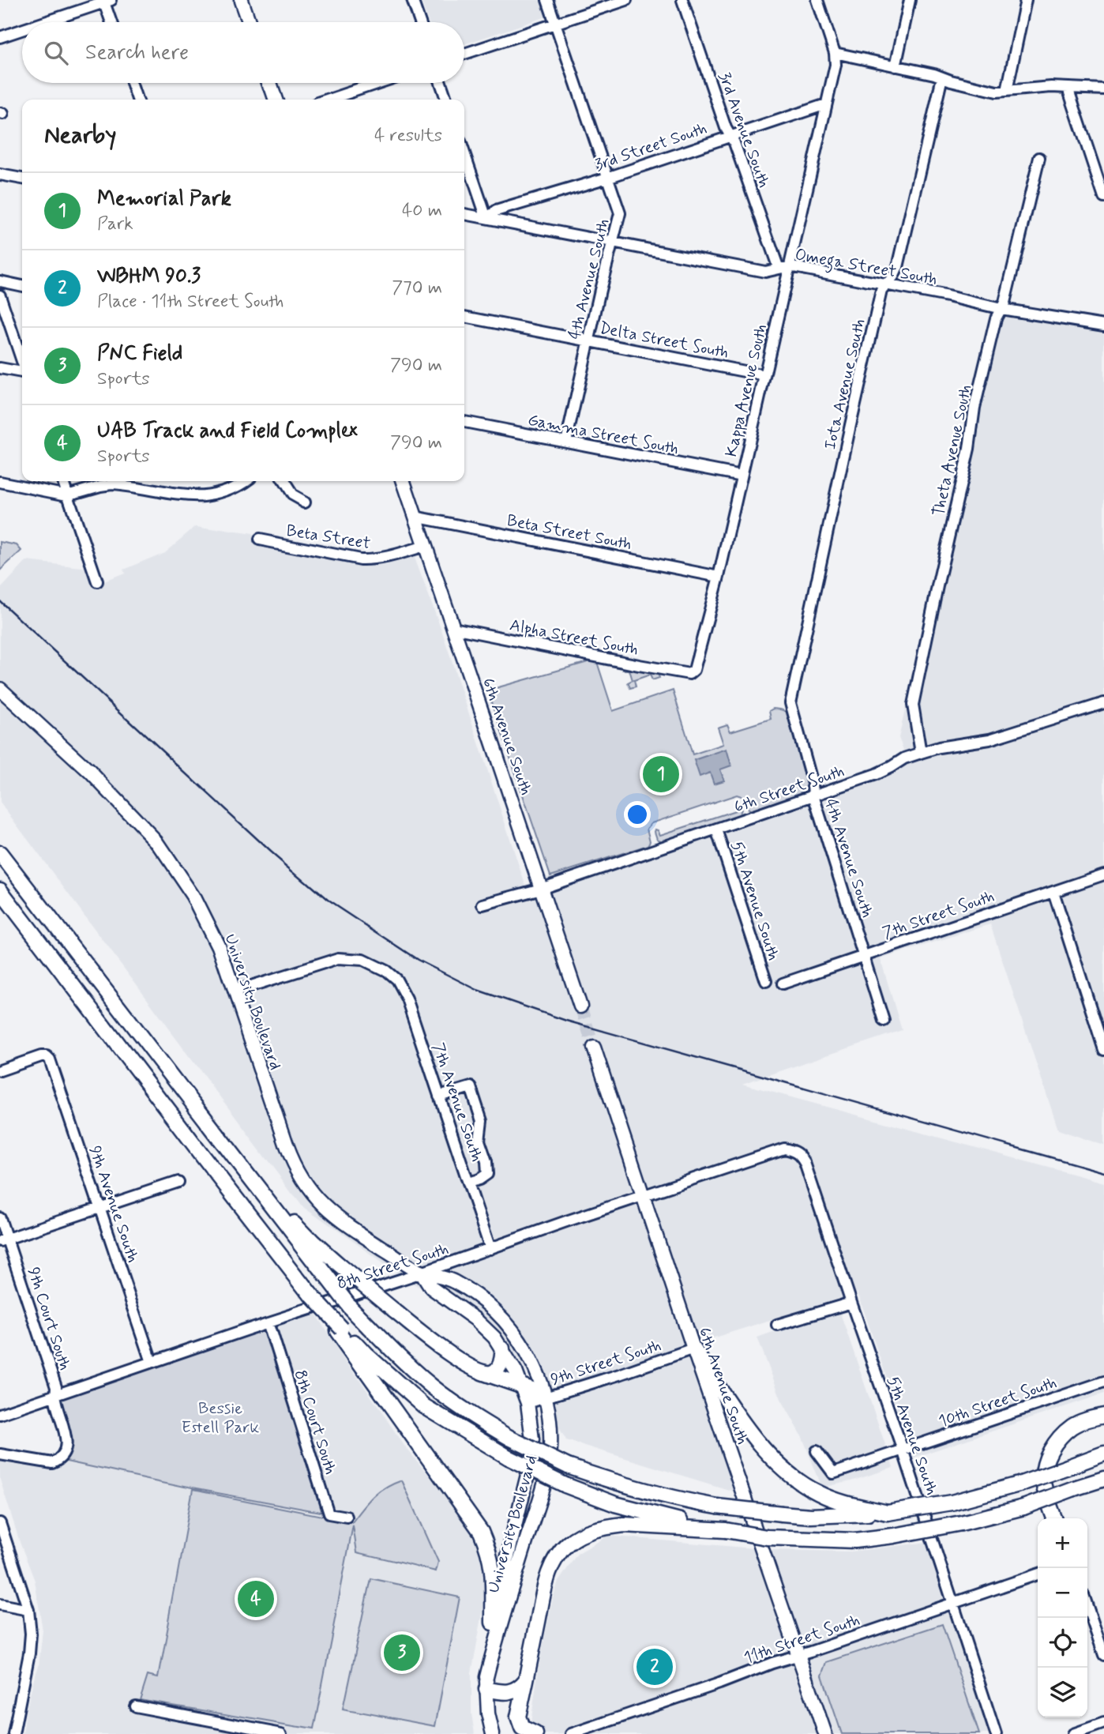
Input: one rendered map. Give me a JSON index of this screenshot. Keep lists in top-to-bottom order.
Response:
{
  "streets": {
    "main road": ["6th Avenue South", "University Boulevard"],
    "street": [
      "3rd Avenue South",
      "3rd Street South",
      "Omega Street South",
      "4th Avenue South",
      "Delta Street South",
      "Iota Avenue South",
      "Kappa Avenue South",
      "Gamma Street South",
      "Theta Avenue South",
      "Beta Street South",
      "Beta Street",
      "Alpha Street South",
      "6th Street South",
      "5th Avenue South",
      "7th Street South",
      "7th Avenue South",
      "9th Avenue South",
      "8th Street South",
      "9th Court South",
      "9th Street South",
      "10th Street South",
      "8th Court South",
      "11th Street South"
    ]
  },
  "crossings": [
    ["3rd Avenue South", "3rd Street South"],
    ["3rd Avenue South", "Omega Street South"],
    ["3rd Street South", "Omega Street South"],
    ["3rd Street South", "4th Avenue South"],
    ["3rd Street South", "Kappa Avenue South"],
    ["Omega Street South", "4th Avenue South"],
    ["Omega Street South", "Iota Avenue South"],
    ["Omega Street South", "Kappa Avenue South"],
    ["Omega Street South", "Theta Avenue South"],
    ["4th Avenue South", "Delta Street South"],
    ["4th Avenue South", "Iota Avenue South"],
    ["4th Avenue South", "Gamma Street South"],
    ["4th Avenue South", "6th Street South"],
    ["4th Avenue South", "7th Street South"],
    ["Delta Street South", "Kappa Avenue South"],
    ["Kappa Avenue South", "Gamma Street South"],
    ["Kappa Avenue South", "Beta Street South"],
    ["Kappa Avenue South", "Alpha Street South"],
    ["Theta Avenue South", "6th Street South"],
    ["Beta Street South", "6th Avenue South"],
    ["Beta Street", "6th Avenue South"],
    ["Alpha Street South", "6th Avenue South"],
    ["6th Avenue South", "6th Street South"],
    ["6th Avenue South", "8th Street South"],
    ["6th Avenue South", "9th Street South"],
    ["6th Avenue South", "11th Street South"],
    ["6th Street South", "5th Avenue South"],
    ["5th Avenue South", "8th Street South"],
    ["5th Avenue South", "10th Street South"],
    ["5th Avenue South", "11th Street South"],
    ["University Boulevard", "7th Avenue South"],
    ["University Boulevard", "8th Street South"],
    ["University Boulevard", "9th Street South"],
    ["7th Avenue South", "8th Street South"],
    ["9th Avenue South", "8th Street South"],
    ["8th Street South", "9th Court South"],
    ["8th Street South", "8th Court South"]
  ],
  "parks": ["Bessie Estell Park"],
  "page": {
    "search": "Search here",
    "heading": ["Nearby", "4 results"],
    "list": [
      {
        "mark": "1",
        "name": "Memorial Park",
        "note": "Park",
        "value": "40 m"
      },
      {
        "mark": "2",
        "name": "WBHM 90.3",
        "note": "Place · 11th Street South",
        "value": "770 m"
      },
      {
        "mark": "3",
        "name": "PNC Field",
        "note": "Sports",
        "value": "790 m"
      },
      {
        "mark": "4",
        "name": "UAB Track and Field Complex",
        "note": "Sports",
        "value": "790 m"
      }
    ],
    "pins": [
      "1",
      "4",
      "3",
      "2"
    ],
    "map_buttons": ["+", "−"]
  }
}
